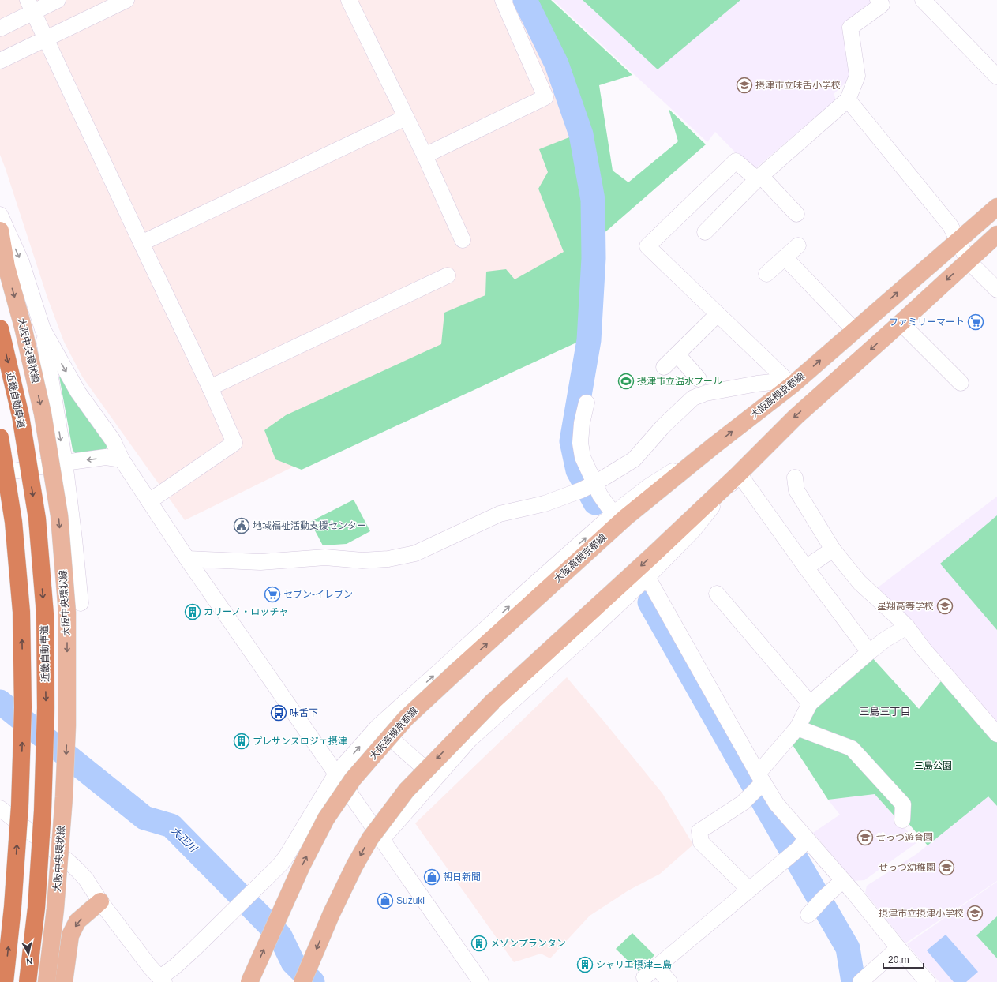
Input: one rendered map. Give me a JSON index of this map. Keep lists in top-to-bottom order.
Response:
{
  "streets": {
    "highway": ["近畿自動車道"],
    "main road": ["大阪中央環状線", "大阪高槻京都線"]
  },
  "one_way": ["大阪中央環状線"],
  "districts": ["三島三丁目"],
  "water": ["大正川"],
  "parks": ["三島公園"],
  "places": {
    "school or university": [
      "摂津市立味舌小学校",
      "星翔高等学校",
      "せっつ遊育園",
      "せっつ幼稚園",
      "摂津市立摂津小学校"
    ],
    "supermarket": ["ファミリーマート", "セブン-イレブン"],
    "sports": ["摂津市立温水プール"],
    "public building": ["地域福祉活動支援センター"],
    "building": [
      "カリーノ・ロッチャ",
      "プレサンスロジェ摂津",
      "メゾンプランタン",
      "シャリエ摂津三島"
    ],
    "bus stop": ["味舌下"],
    "shop": ["朝日新聞", "Suzuki"]
  },
  "scale_bar": "20 m",
  "north": "bottom"
}
